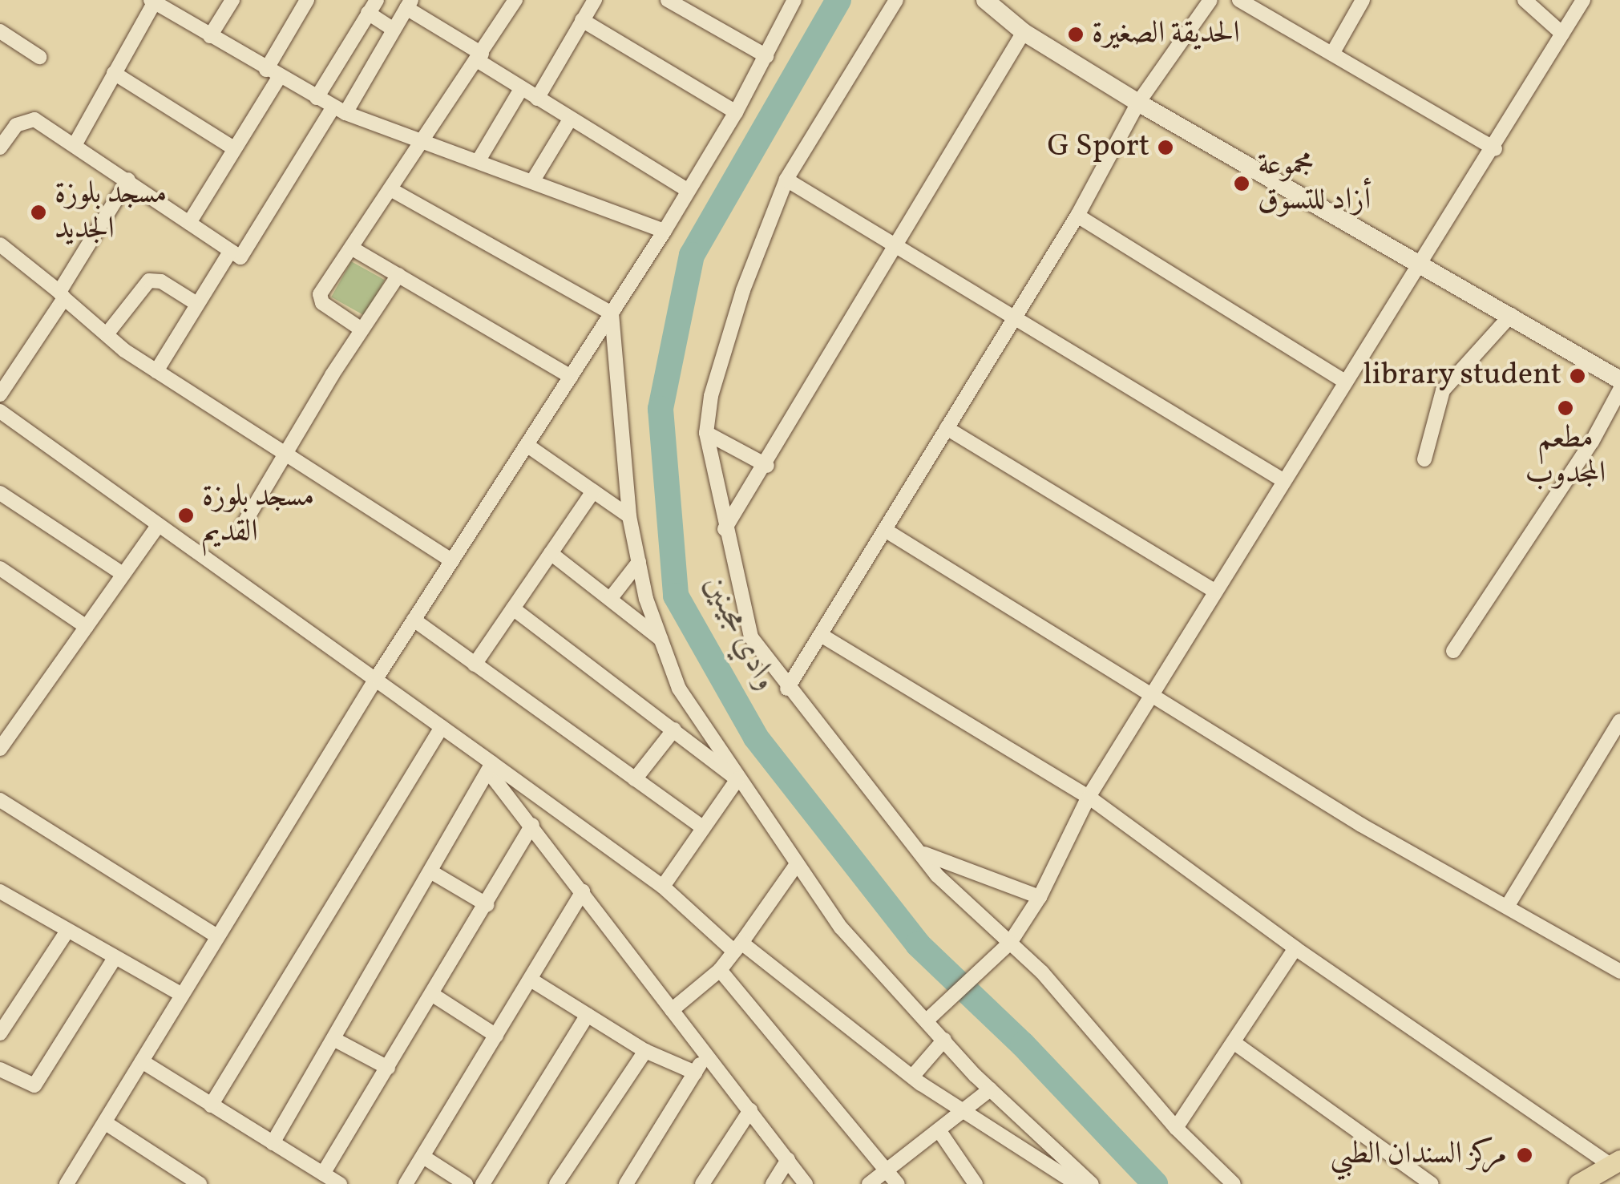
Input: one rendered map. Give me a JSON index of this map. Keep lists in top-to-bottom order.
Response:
{
  "water": ["وادي مجينين"],
  "places": [
    "الحديقة الصغيرة",
    "G Sport",
    "مجموعة أزاد للتسوق",
    "مسجد بلوزة الجديد",
    "library student",
    "مطعم المجدوب",
    "مسجد بلوزة القديم",
    "مركز السندان الطبي"
  ]
}
